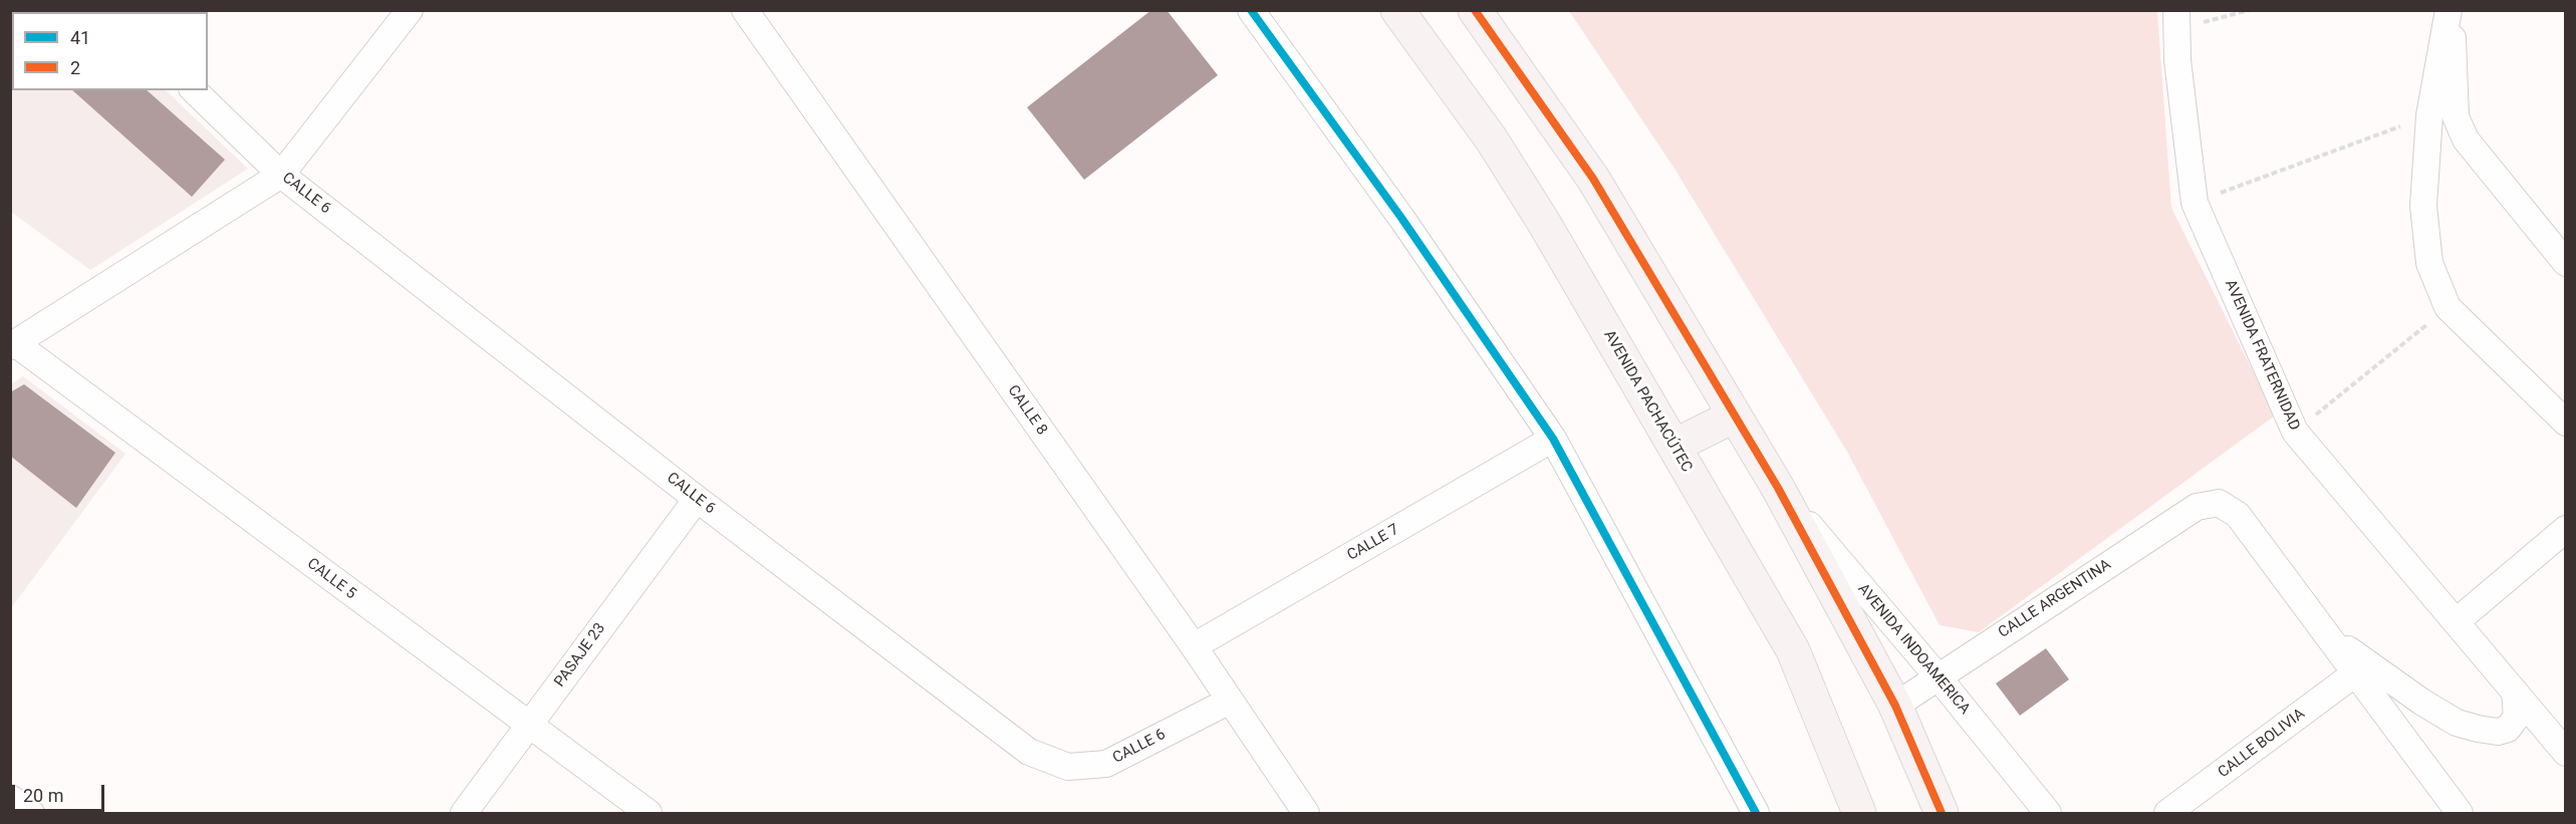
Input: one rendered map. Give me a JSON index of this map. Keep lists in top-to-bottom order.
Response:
{
  "streets": {
    "main road": ["AVENIDA PACHACÚTEC"],
    "street": [
      "CALLE 6",
      "AVENIDA FRATERNIDAD",
      "CALLE 8",
      "CALLE 7",
      "CALLE 5",
      "CALLE ARGENTINA",
      "AVENIDA INDOAMERICA",
      "PASAJE 23",
      "CALLE BOLIVIA"
    ]
  },
  "crossings": [
    ["CALLE 6", "CALLE 8"],
    ["CALLE 6", "PASAJE 23"],
    ["CALLE 8", "CALLE 7"],
    ["CALLE 5", "PASAJE 23"],
    ["CALLE ARGENTINA", "AVENIDA INDOAMERICA"]
  ],
  "lines": ["transit line 41", "transit line 2"],
  "legend": ["41", "2"],
  "scale_bar": "20 m"
}
